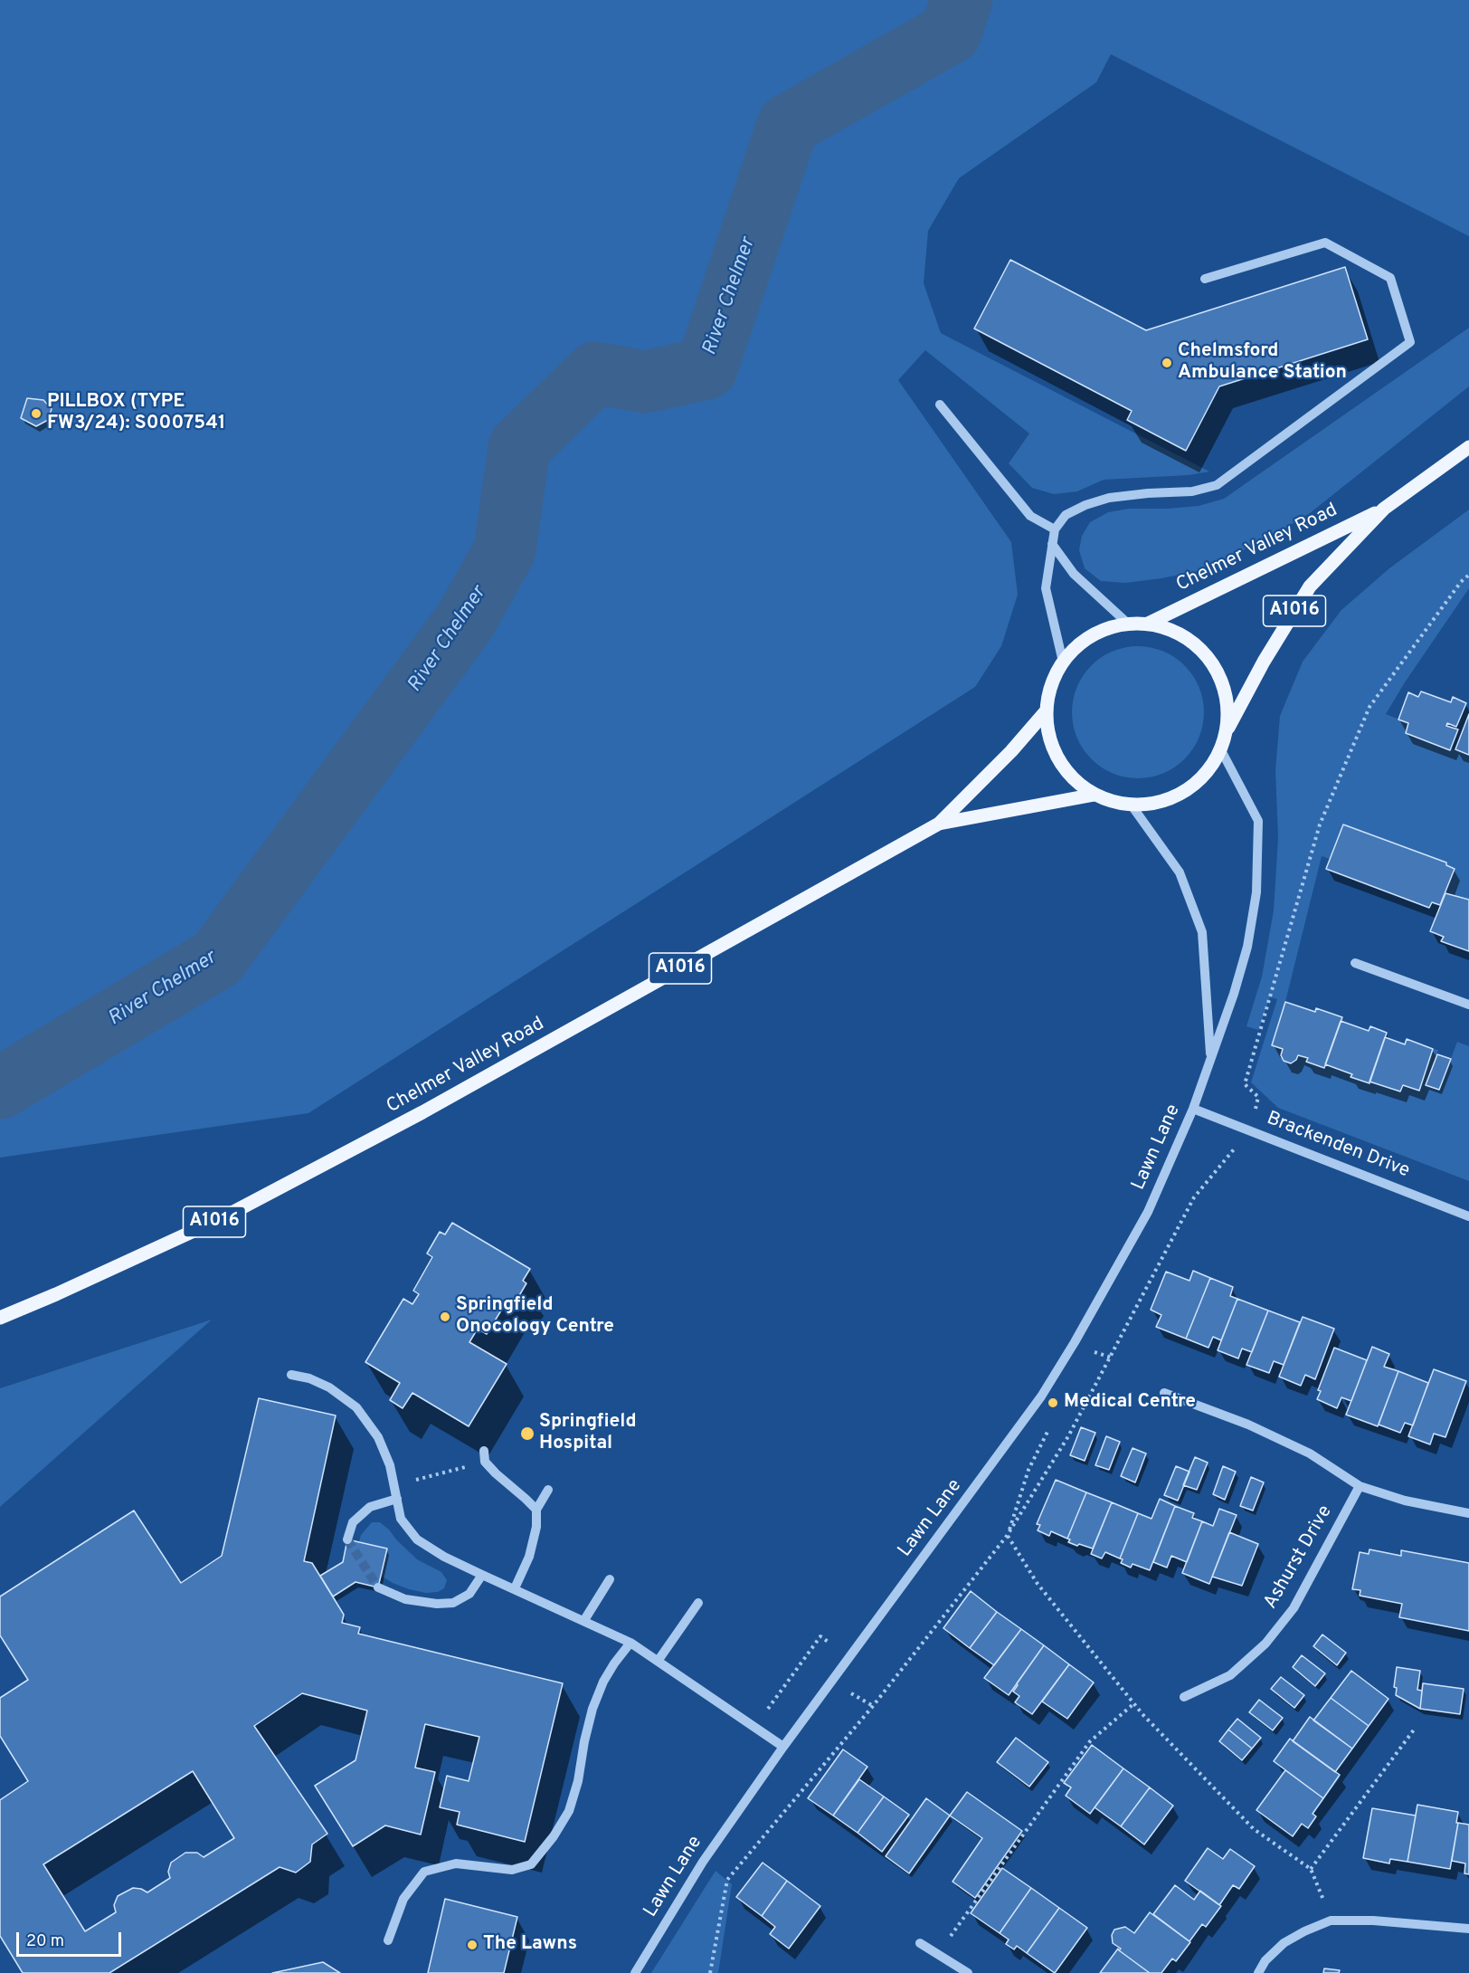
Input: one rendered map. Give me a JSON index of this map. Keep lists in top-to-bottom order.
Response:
{
  "streets": {
    "main road": ["Chelmer Valley Road", "A1016"],
    "street": ["Brackenden Drive", "Lawn Lane", "Ashurst Drive"]
  },
  "crossings": [
    ["Chelmer Valley Road", "A1016"],
    ["Chelmer Valley Road", "Lawn Lane"],
    ["A1016", "Lawn Lane"],
    ["Brackenden Drive", "Lawn Lane"]
  ],
  "water": ["River Chelmer"],
  "places": [
    "Chelmsford Ambulance Station",
    "PILLBOX (TYPE FW3/24): S0007541",
    "Springfield Onocology Centre",
    "Medical Centre",
    "Springfield Hospital",
    "The Lawns"
  ],
  "scale_bar": "20 m"
}
